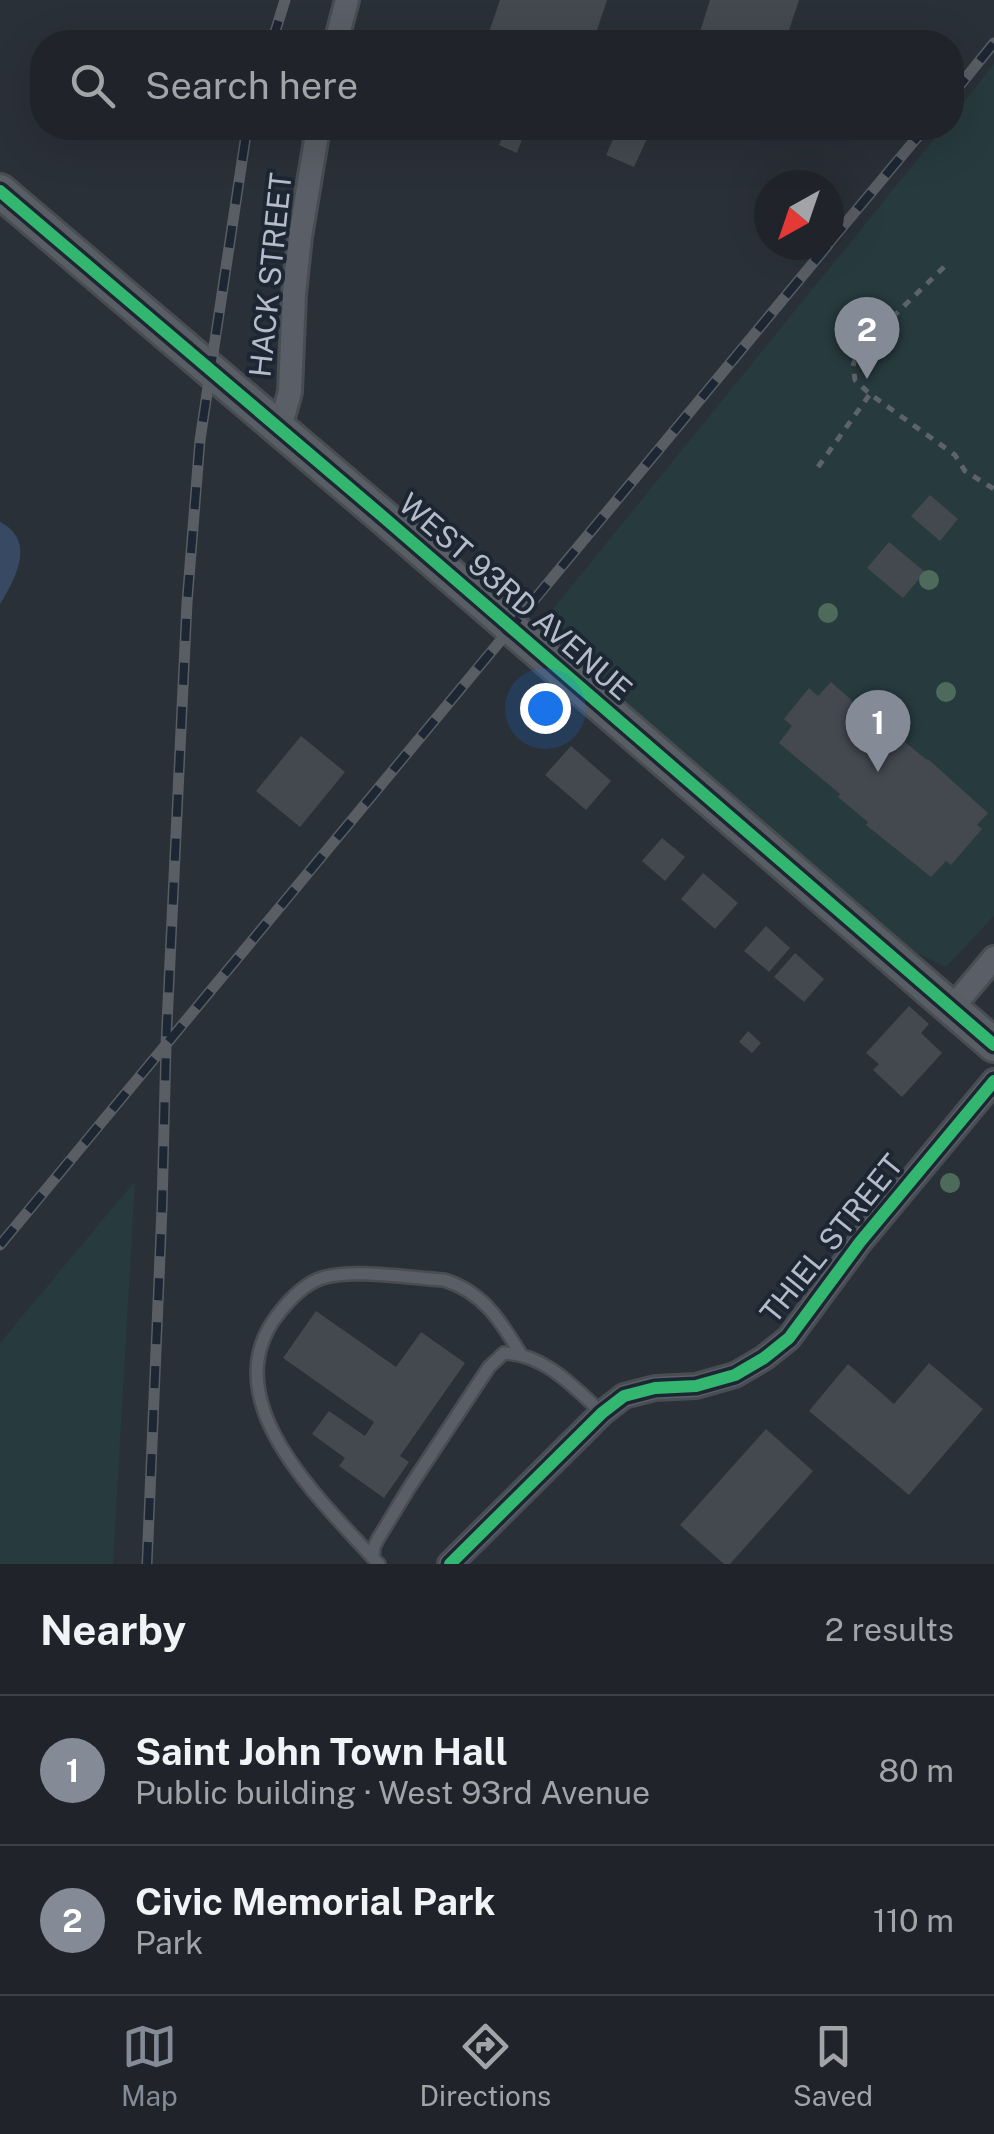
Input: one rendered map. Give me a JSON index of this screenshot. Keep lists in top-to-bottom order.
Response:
{
  "streets": {
    "street": ["HACK STREET", "WEST 93RD AVENUE", "THIEL STREET"]
  },
  "crossings": [
    ["HACK STREET", "WEST 93RD AVENUE"]
  ],
  "north": "bottom left",
  "page": {
    "search": "Search here",
    "pins": ["2", "1"],
    "heading": ["Nearby", "2 results"],
    "list": [
      {
        "mark": "1",
        "name": "Saint John Town Hall",
        "note": "Public building · West 93rd Avenue",
        "value": "80 m"
      },
      {
        "mark": "2",
        "name": "Civic Memorial Park",
        "note": "Park",
        "value": "110 m"
      }
    ],
    "nav": ["Map", "Directions", "Saved"]
  }
}
